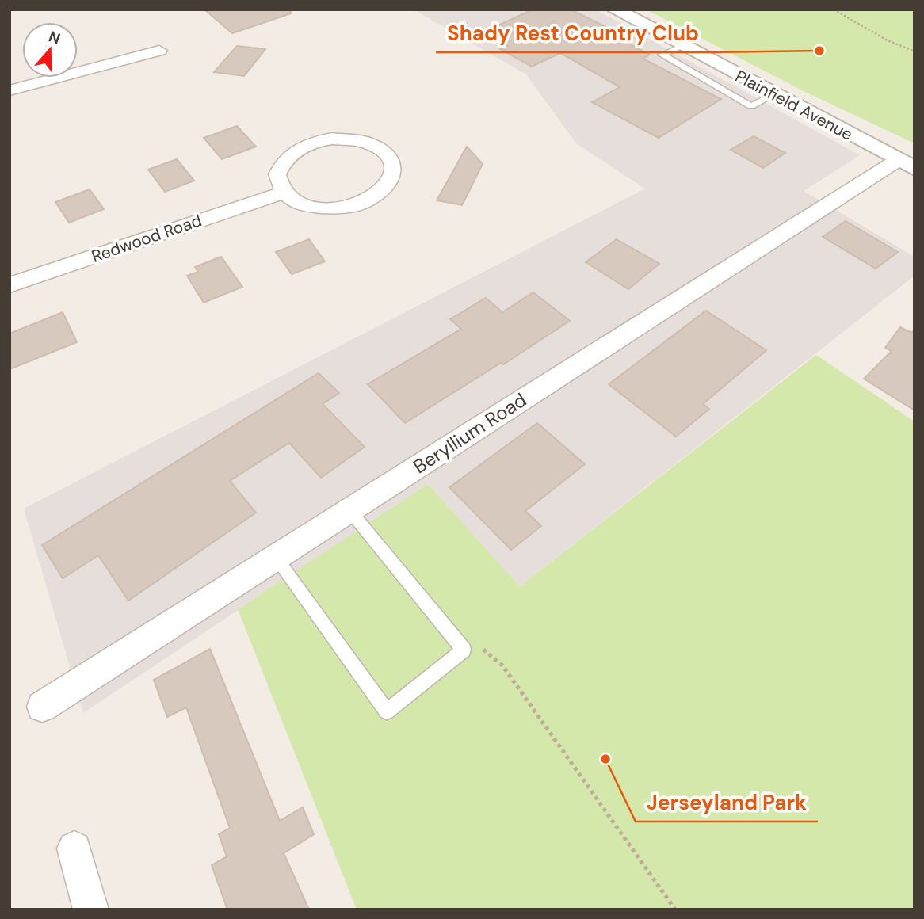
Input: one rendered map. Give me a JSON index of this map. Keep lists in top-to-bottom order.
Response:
{
  "streets": {
    "street": ["Plainfield Avenue", "Redwood Road", "Beryllium Road"]
  },
  "crossings": [
    ["Plainfield Avenue", "Beryllium Road"]
  ],
  "places": ["Shady Rest Country Club", "Jerseyland Park"],
  "north": "top"
}
